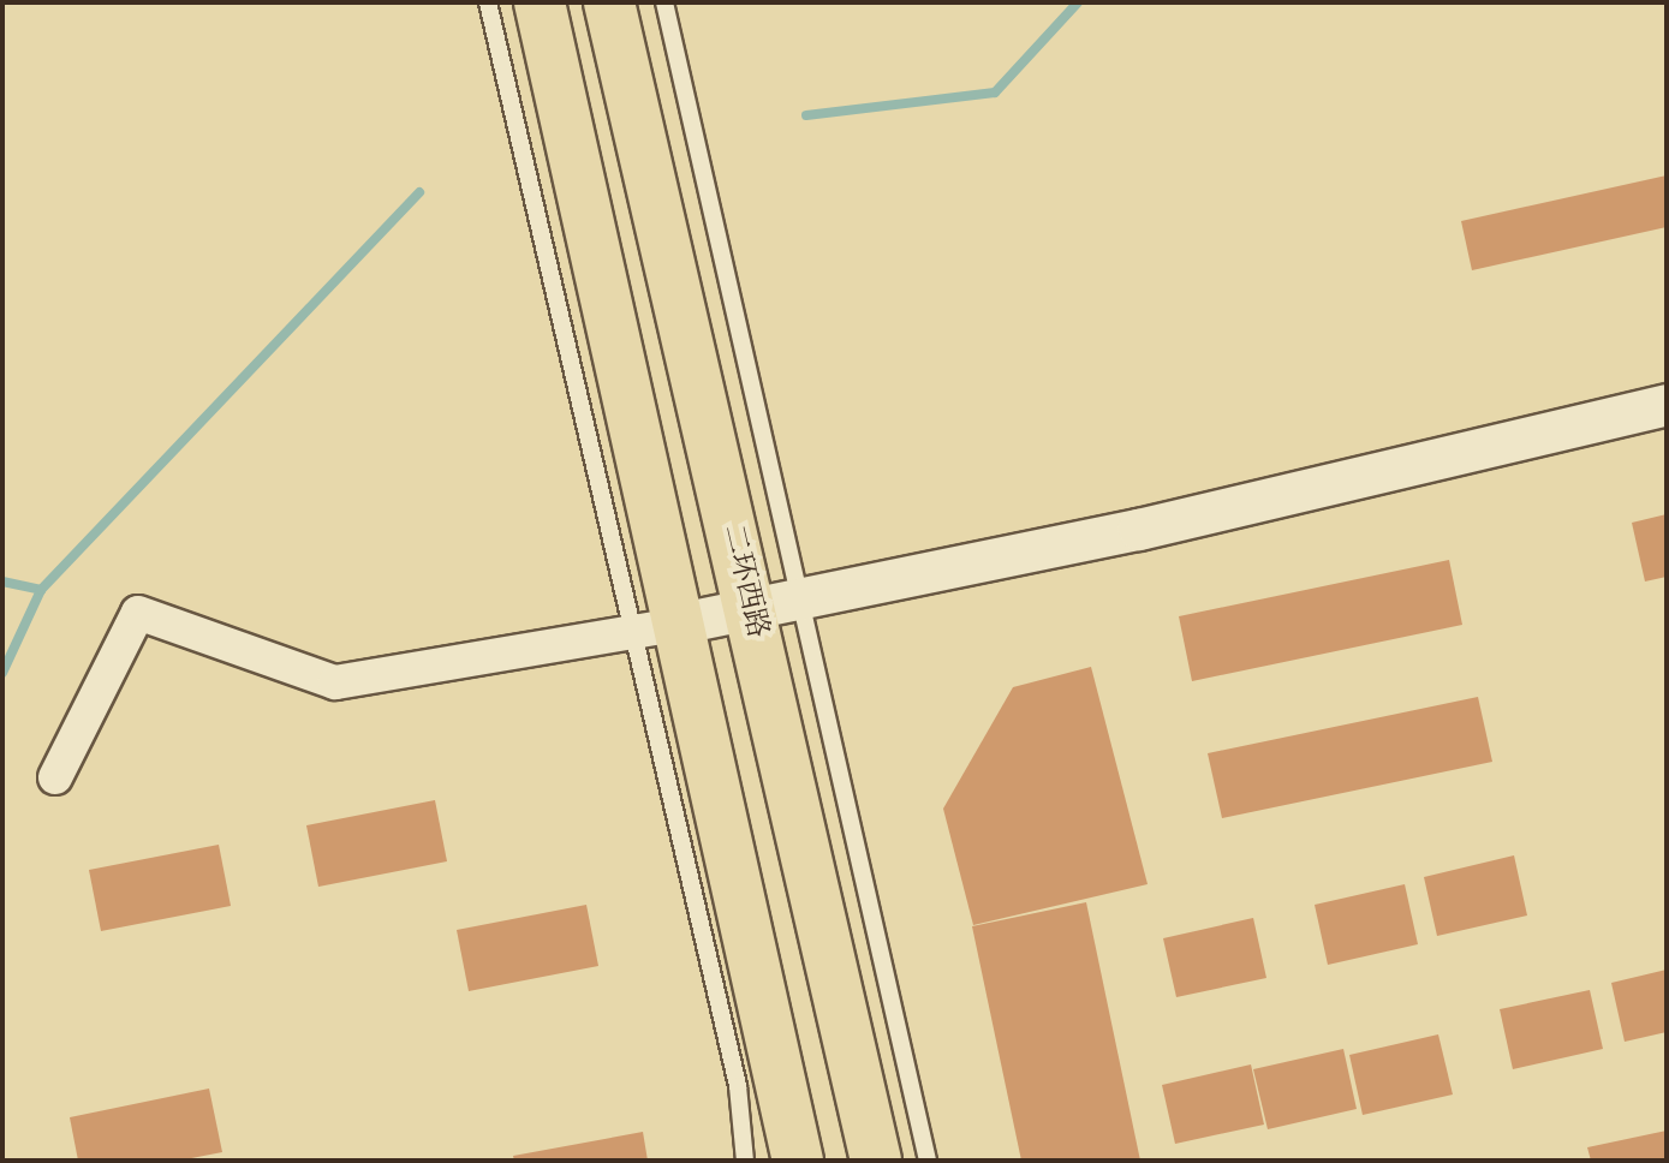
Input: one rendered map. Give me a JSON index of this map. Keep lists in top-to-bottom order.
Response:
{
  "streets": {
    "main road": ["二环西路"]
  }
}
